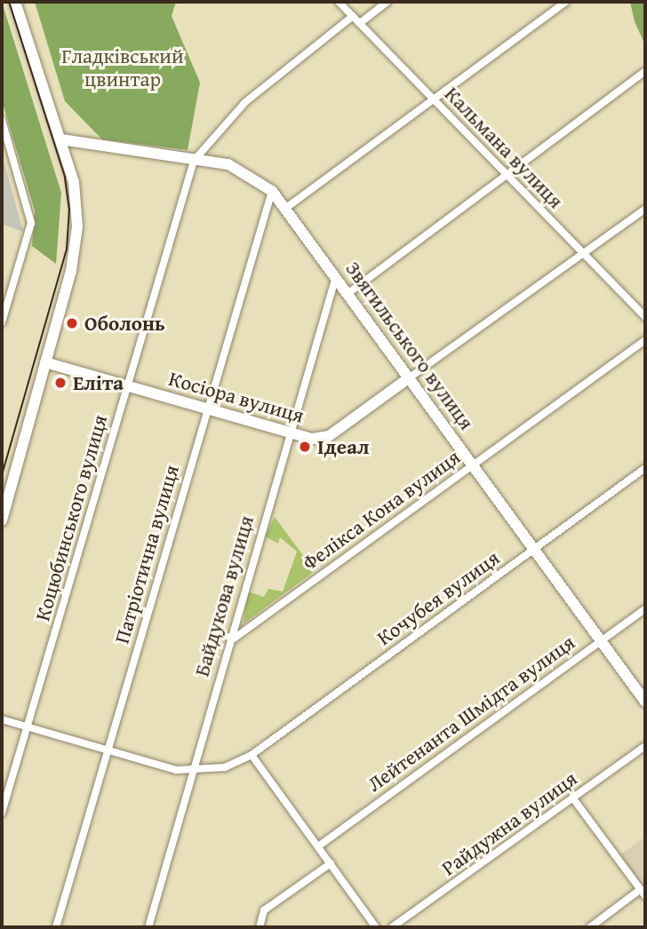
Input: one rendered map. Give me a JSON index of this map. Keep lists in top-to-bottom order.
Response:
{
  "streets": {
    "street": [
      "Кальмана вулиця",
      "Звягильського вулиця",
      "Косіора вулиця",
      "Фелікса Кона вулиця",
      "Коцюбинського вулиця",
      "Патріотична вулиця",
      "Байдукова вулиця",
      "Кочубея вулиця",
      "Лейтенанта Шмідта вулиця",
      "Райдужна вулиця"
    ]
  },
  "crossings": [
    ["Кальмана вулиця", "Косіора вулиця"],
    ["Звягильського вулиця", "Косіора вулиця"],
    ["Звягильського вулиця", "Фелікса Кона вулиця"],
    ["Звягильського вулиця", "Коцюбинського вулиця"],
    ["Звягильського вулиця", "Патріотична вулиця"],
    ["Звягильського вулиця", "Байдукова вулиця"],
    ["Звягильського вулиця", "Кочубея вулиця"],
    ["Звягильського вулиця", "Лейтенанта Шмідта вулиця"],
    ["Косіора вулиця", "Коцюбинського вулиця"],
    ["Косіора вулиця", "Патріотична вулиця"],
    ["Косіора вулиця", "Байдукова вулиця"],
    ["Фелікса Кона вулиця", "Байдукова вулиця"],
    ["Байдукова вулиця", "Кочубея вулиця"]
  ],
  "parks": ["Гладківський цвинтар"],
  "places": ["Оболонь", "Еліта", "Ідеал"]
}
